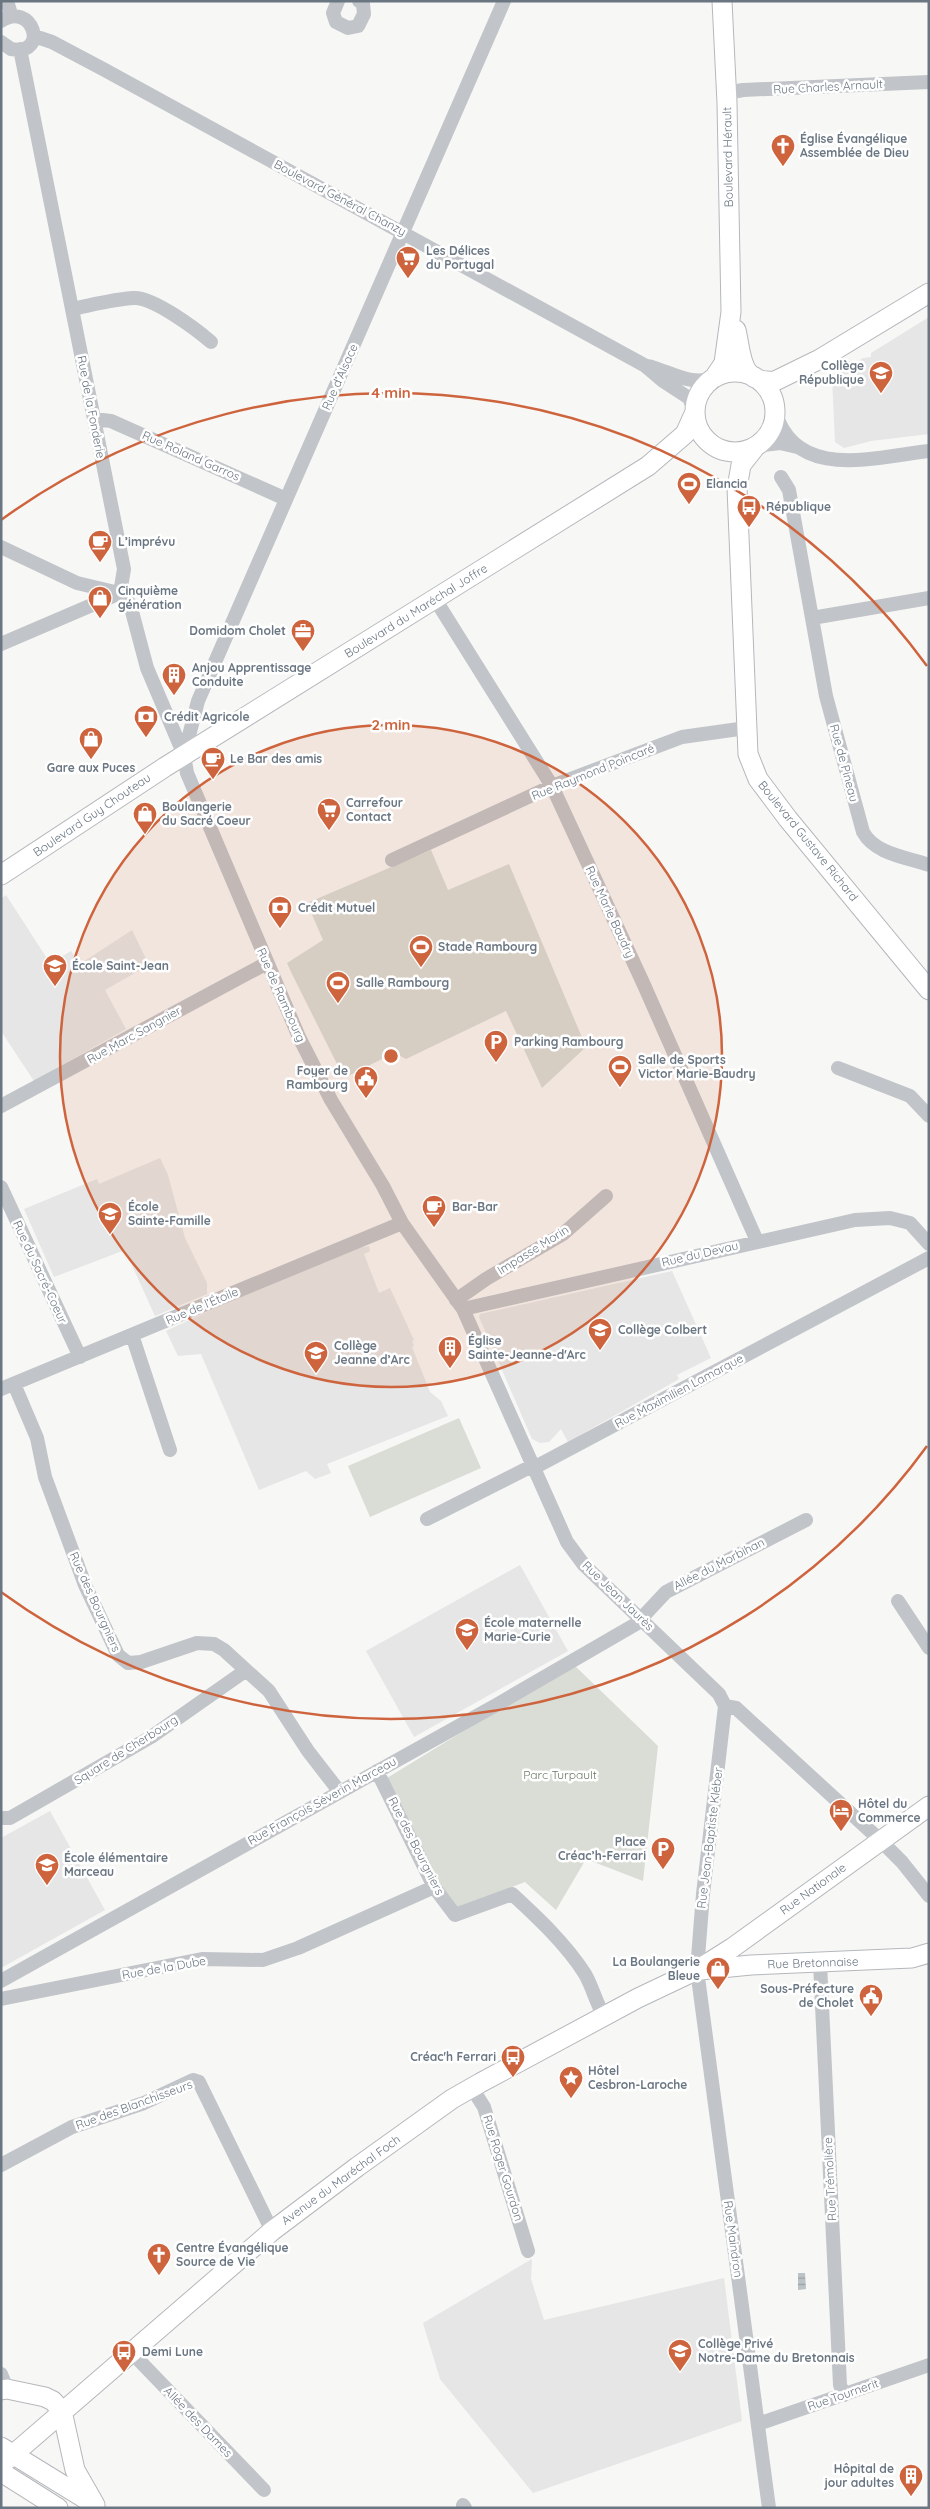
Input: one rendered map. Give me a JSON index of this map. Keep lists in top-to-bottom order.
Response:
{
  "streets": {
    "main road": [
      "Boulevard Hérault",
      "Boulevard du Maréchal Joffre",
      "Boulevard Guy Chouteau",
      "Boulevard Gustave Richard",
      "Rue Nationale",
      "Rue Bretonnaise",
      "Avenue du Maréchal Foch"
    ],
    "street": [
      "Rue Charles Arnault",
      "Boulevard Général Chanzy",
      "Rue d’Alsace",
      "Rue de la Fonderie",
      "Rue Roland Garros",
      "Rue de Pineau",
      "Rue Raymond Poincaré",
      "Rue Marie Baudry",
      "Rue de Rambourg",
      "Rue Marc Sangnier",
      "Impasse Morin",
      "Rue du Devau",
      "Rue du Sacré-Coeur",
      "Rue de l’Étoile",
      "Rue Maximilien Lamarque",
      "Allée du Morbihan",
      "Rue Jean Jaurès",
      "Rue des Bourgniers",
      "Square de Cherbourg",
      "Rue François Séverin Marceau",
      "Rue Jean-Baptiste Kléber",
      "Rue de la Dube",
      "Rue des Blanchisseurs",
      "Rue Roger Gourdon",
      "Rue Trémolière",
      "Rue Maindron",
      "Rue Tournerit",
      "Allée des Dames"
    ]
  },
  "crossings": [
    ["Rue Charles Arnault", "Boulevard Hérault"],
    ["Boulevard Hérault", "Boulevard Général Chanzy"],
    ["Boulevard Hérault", "Boulevard du Maréchal Joffre"],
    ["Boulevard Hérault", "Boulevard Gustave Richard"],
    ["Boulevard Général Chanzy", "Rue d’Alsace"],
    ["Boulevard Général Chanzy", "Boulevard du Maréchal Joffre"],
    ["Boulevard Général Chanzy", "Boulevard Gustave Richard"],
    ["Rue d’Alsace", "Rue Roland Garros"],
    ["Rue d’Alsace", "Boulevard du Maréchal Joffre"],
    ["Rue d’Alsace", "Boulevard Guy Chouteau"],
    ["Rue d’Alsace", "Rue de Rambourg"],
    ["Rue de la Fonderie", "Rue Roland Garros"],
    ["Boulevard du Maréchal Joffre", "Boulevard Guy Chouteau"],
    ["Boulevard du Maréchal Joffre", "Boulevard Gustave Richard"],
    ["Boulevard du Maréchal Joffre", "Rue Marie Baudry"],
    ["Boulevard du Maréchal Joffre", "Rue de Rambourg"],
    ["Rue Raymond Poincaré", "Boulevard Gustave Richard"],
    ["Rue Raymond Poincaré", "Rue Marie Baudry"],
    ["Boulevard Guy Chouteau", "Rue de Rambourg"],
    ["Rue Marie Baudry", "Rue du Devau"],
    ["Rue de Rambourg", "Rue Marc Sangnier"],
    ["Rue de Rambourg", "Rue de l’Étoile"],
    ["Rue de Rambourg", "Rue Jean Jaurès"],
    ["Impasse Morin", "Rue du Devau"],
    ["Impasse Morin", "Rue Jean Jaurès"],
    ["Rue du Devau", "Rue Jean Jaurès"],
    ["Rue du Sacré-Coeur", "Rue de l’Étoile"],
    ["Rue de l’Étoile", "Rue Jean Jaurès"],
    ["Rue de l’Étoile", "Rue des Bourgniers"],
    ["Rue Maximilien Lamarque", "Rue Jean Jaurès"],
    ["Allée du Morbihan", "Rue Jean Jaurès"],
    ["Allée du Morbihan", "Rue François Séverin Marceau"],
    ["Rue Jean Jaurès", "Rue François Séverin Marceau"],
    ["Rue Jean Jaurès", "Rue Jean-Baptiste Kléber"],
    ["Rue Jean Jaurès", "Rue Nationale"],
    ["Rue des Bourgniers", "Square de Cherbourg"],
    ["Rue des Bourgniers", "Rue François Séverin Marceau"],
    ["Rue des Bourgniers", "Rue de la Dube"],
    ["Rue des Bourgniers", "Avenue du Maréchal Foch"],
    ["Rue Jean-Baptiste Kléber", "Rue Nationale"],
    ["Rue Jean-Baptiste Kléber", "Rue Bretonnaise"],
    ["Rue Jean-Baptiste Kléber", "Avenue du Maréchal Foch"],
    ["Rue Jean-Baptiste Kléber", "Rue Maindron"],
    ["Rue Nationale", "Rue Bretonnaise"],
    ["Rue Nationale", "Avenue du Maréchal Foch"],
    ["Rue Nationale", "Rue Maindron"],
    ["Rue Bretonnaise", "Rue Trémolière"],
    ["Rue Bretonnaise", "Avenue du Maréchal Foch"],
    ["Rue Bretonnaise", "Rue Maindron"],
    ["Rue des Blanchisseurs", "Avenue du Maréchal Foch"],
    ["Rue Roger Gourdon", "Avenue du Maréchal Foch"],
    ["Rue Trémolière", "Rue Tournerit"],
    ["Avenue du Maréchal Foch", "Rue Maindron"],
    ["Avenue du Maréchal Foch", "Allée des Dames"],
    ["Rue Maindron", "Rue Tournerit"]
  ],
  "parks": ["Parc Turpault"],
  "places": {
    "church": ["Église Évangélique Assemblée de Dieu", "Centre Évangélique Source de Vie"],
    "supermarket": ["Les Délices du Portugal", "Carrefour Contact"],
    "school or university": [
      "Collège République",
      "École Saint-Jean",
      "École Sainte-Famille",
      "Collège Colbert",
      "Collège Jeanne d’Arc",
      "École maternelle Marie-Curie",
      "École élémentaire Marceau",
      "Collège Privé Notre-Dame du Bretonnais"
    ],
    "sports": [
      "Elancia",
      "Stade Rambourg",
      "Salle Rambourg",
      "Salle de Sports Victor Marie-Baudry"
    ],
    "bus stop": ["République", "Créac'h Ferrari", "Demi Lune"],
    "cafe": ["L’imprévu", "Le Bar des amis", "Bar-Bar"],
    "shop": [
      "Cinquième génération",
      "Gare aux Puces",
      "Boulangerie du Sacré Coeur",
      "La Boulangerie Bleue"
    ],
    "office": ["Domidom Cholet"],
    "building": ["Anjou Apprentissage Conduite", "Église Sainte-Jeanne-d'Arc", "Hôpital de jour adultes"],
    "bank": ["Crédit Agricole", "Crédit Mutuel"],
    "parking": ["Parking Rambourg", "Place Créac’h-Ferrari"],
    "public building": ["Foyer de Rambourg", "Sous-Préfecture de Cholet"],
    "hotel": ["Hôtel du Commerce"],
    "place": ["Hôtel Cesbron-Laroche"]
  },
  "rings": ["4 min", "2 min"]
}
